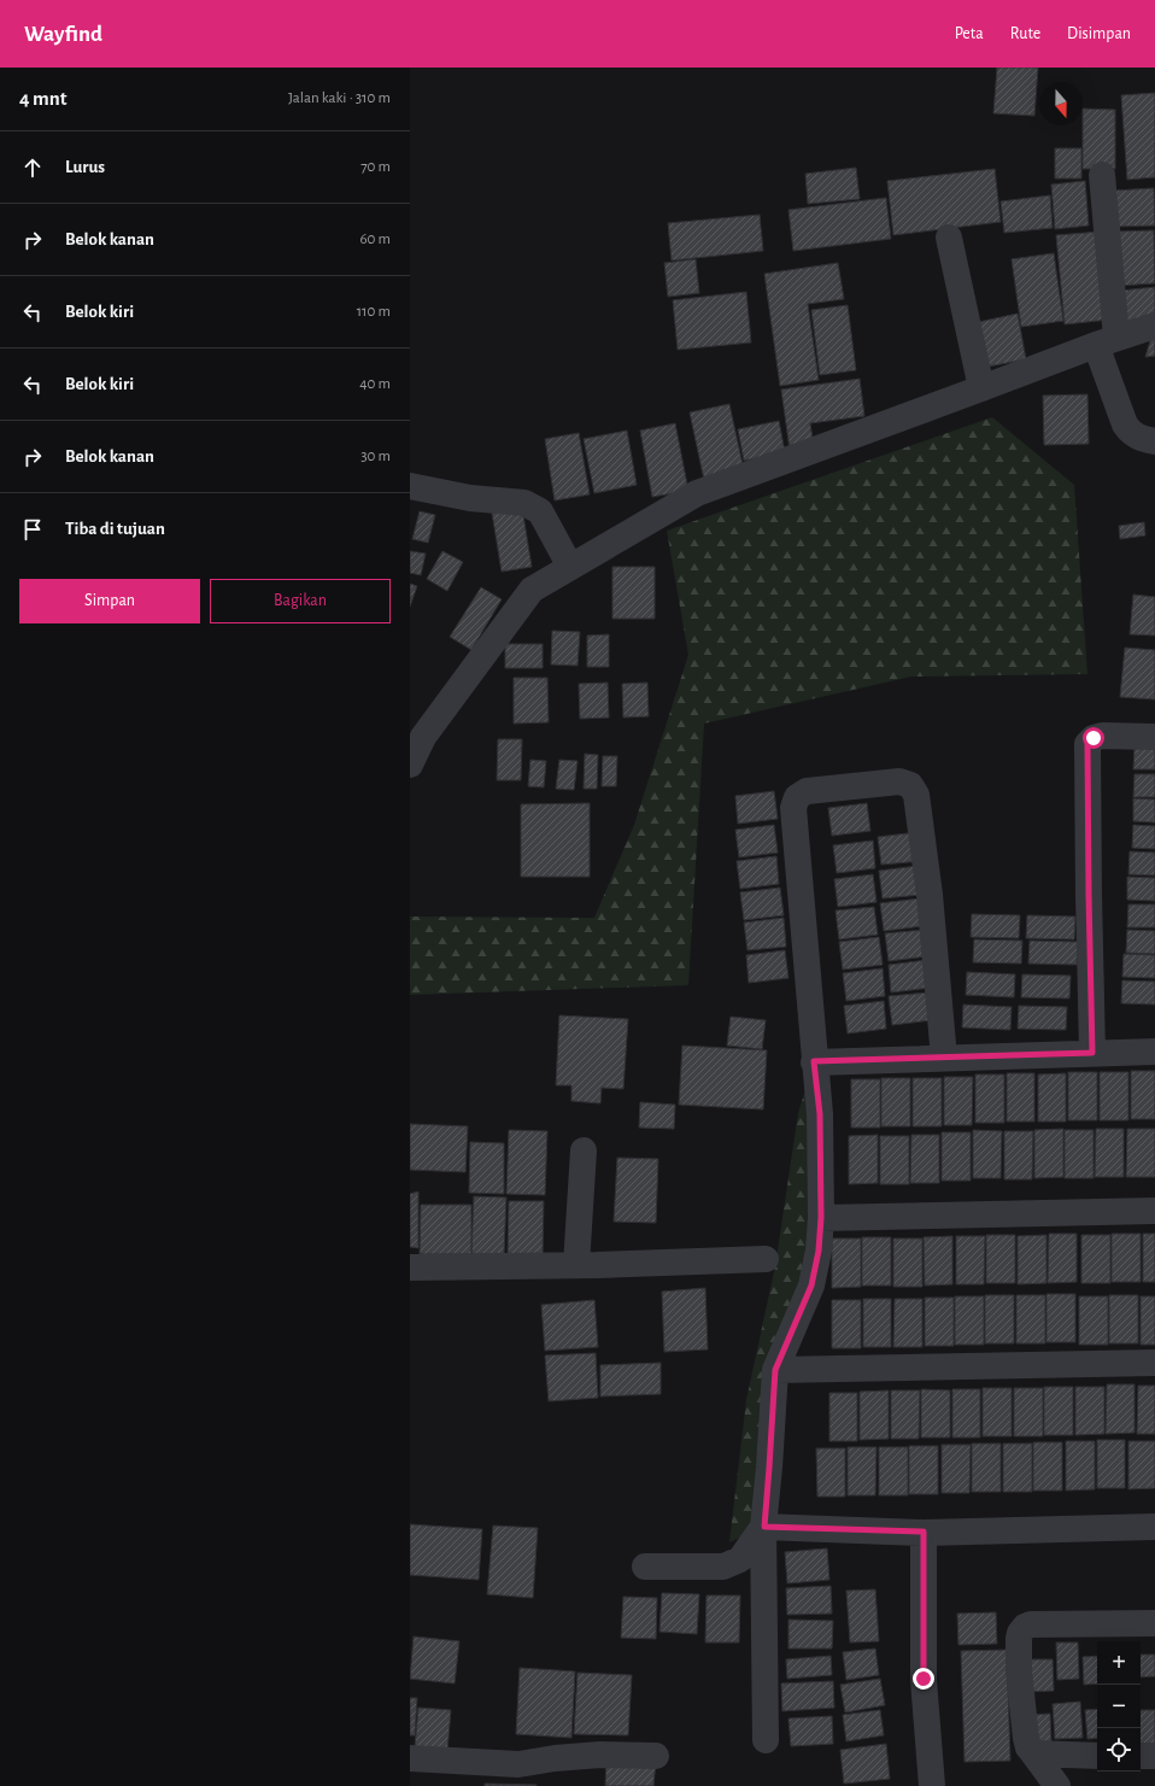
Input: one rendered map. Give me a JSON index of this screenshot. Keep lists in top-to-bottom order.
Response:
{
  "north": "bottom",
  "page": {
    "header": "Wayfind",
    "nav": ["Peta", "Rute", "Disimpan"],
    "heading": ["4 mnt", "Jalan kaki · 310 m"],
    "list": [
      ["Lurus", "70 m"],
      ["Belok kanan", "60 m"],
      ["Belok kiri", "110 m"],
      ["Belok kiri", "40 m"],
      ["Belok kanan", "30 m"],
      "Tiba di tujuan"
    ],
    "buttons": ["Simpan", "Bagikan"],
    "map_buttons": ["+", "−"]
  }
}
